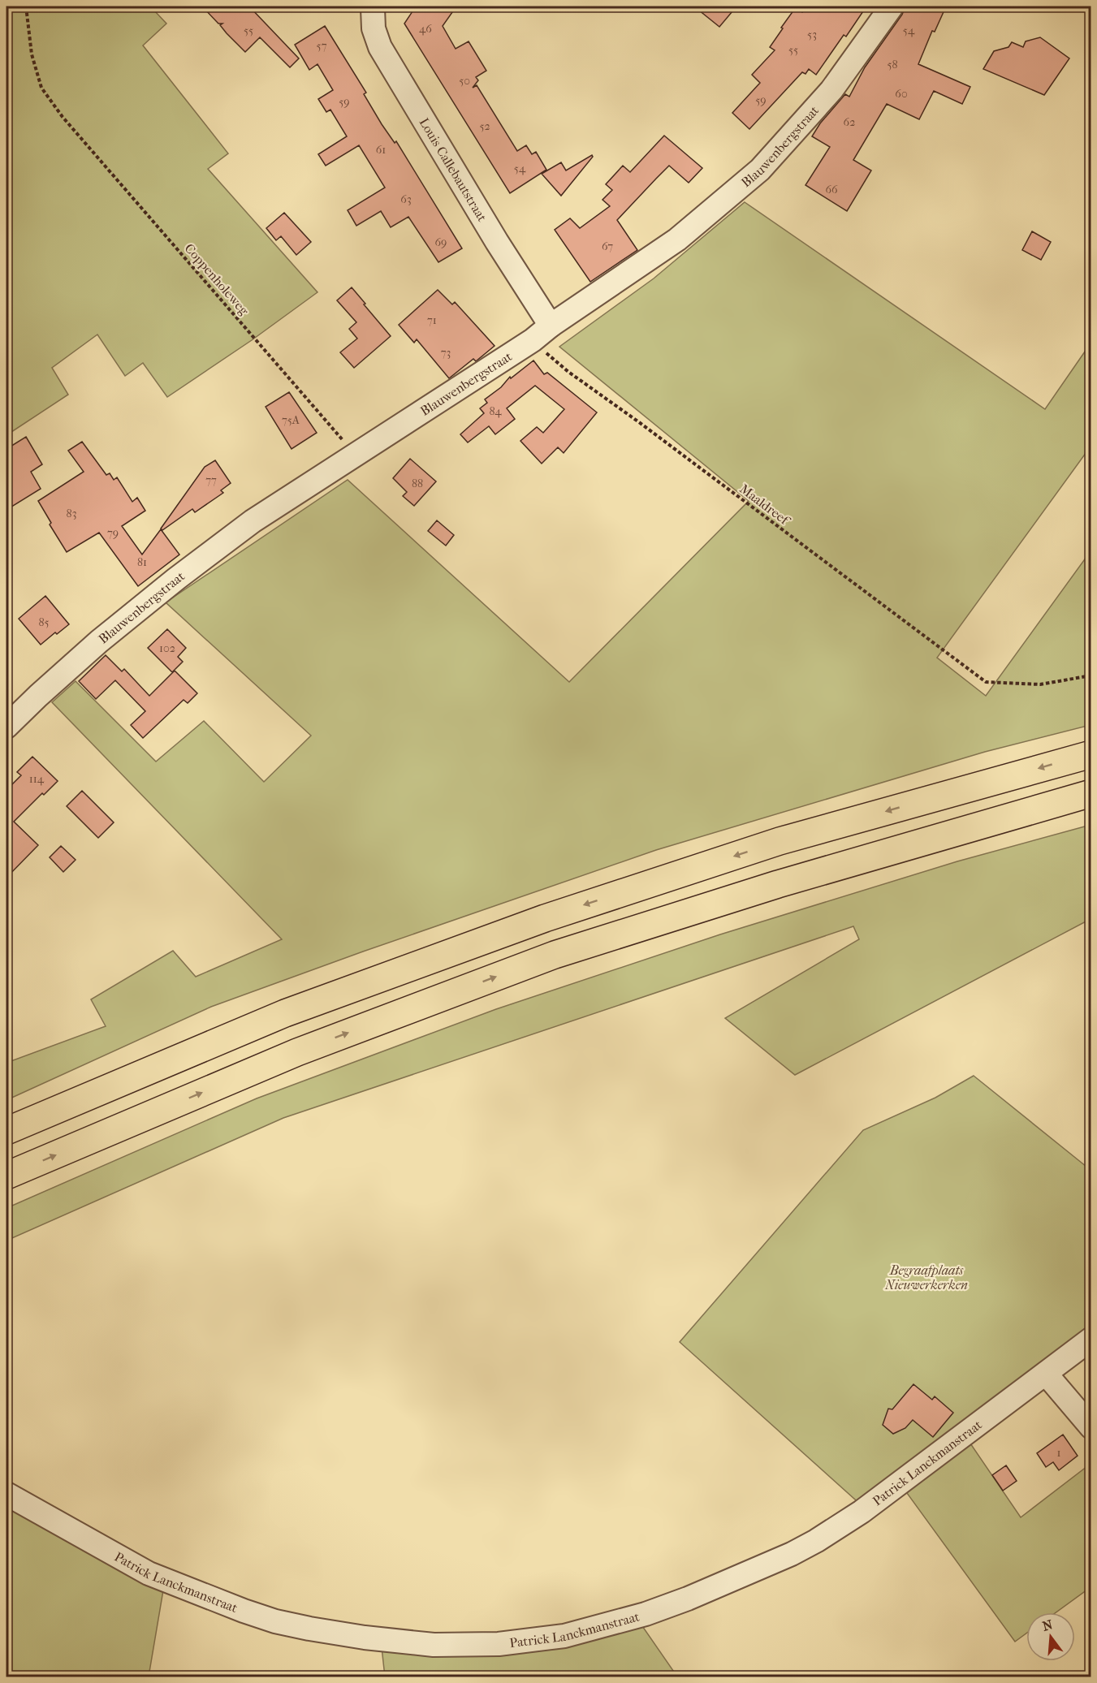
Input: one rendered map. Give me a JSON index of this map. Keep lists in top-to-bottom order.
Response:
{
  "streets": {
    "street": ["Blauwenbergstraat", "Louis Callebautstraat", "Patrick Lanckmanstraat"],
    "path": ["Coppenholeweg", "Maaldreef"]
  },
  "crossings": [
    ["Blauwenbergstraat", "Louis Callebautstraat"],
    ["Blauwenbergstraat", "Coppenholeweg"],
    ["Blauwenbergstraat", "Maaldreef"]
  ],
  "parks": ["Begraafplaats Nieuwerkerken"],
  "house_numbers": [
    "46",
    "55",
    "54",
    "53",
    "57",
    "55",
    "58",
    "50",
    "60",
    "59",
    "59",
    "62",
    "52",
    "61",
    "54",
    "66",
    "63",
    "69",
    "67",
    "71",
    "73",
    "84",
    "75A",
    "77",
    "88",
    "83",
    "79",
    "81",
    "85",
    "102",
    "114",
    "1"
  ],
  "north": "top"
}
